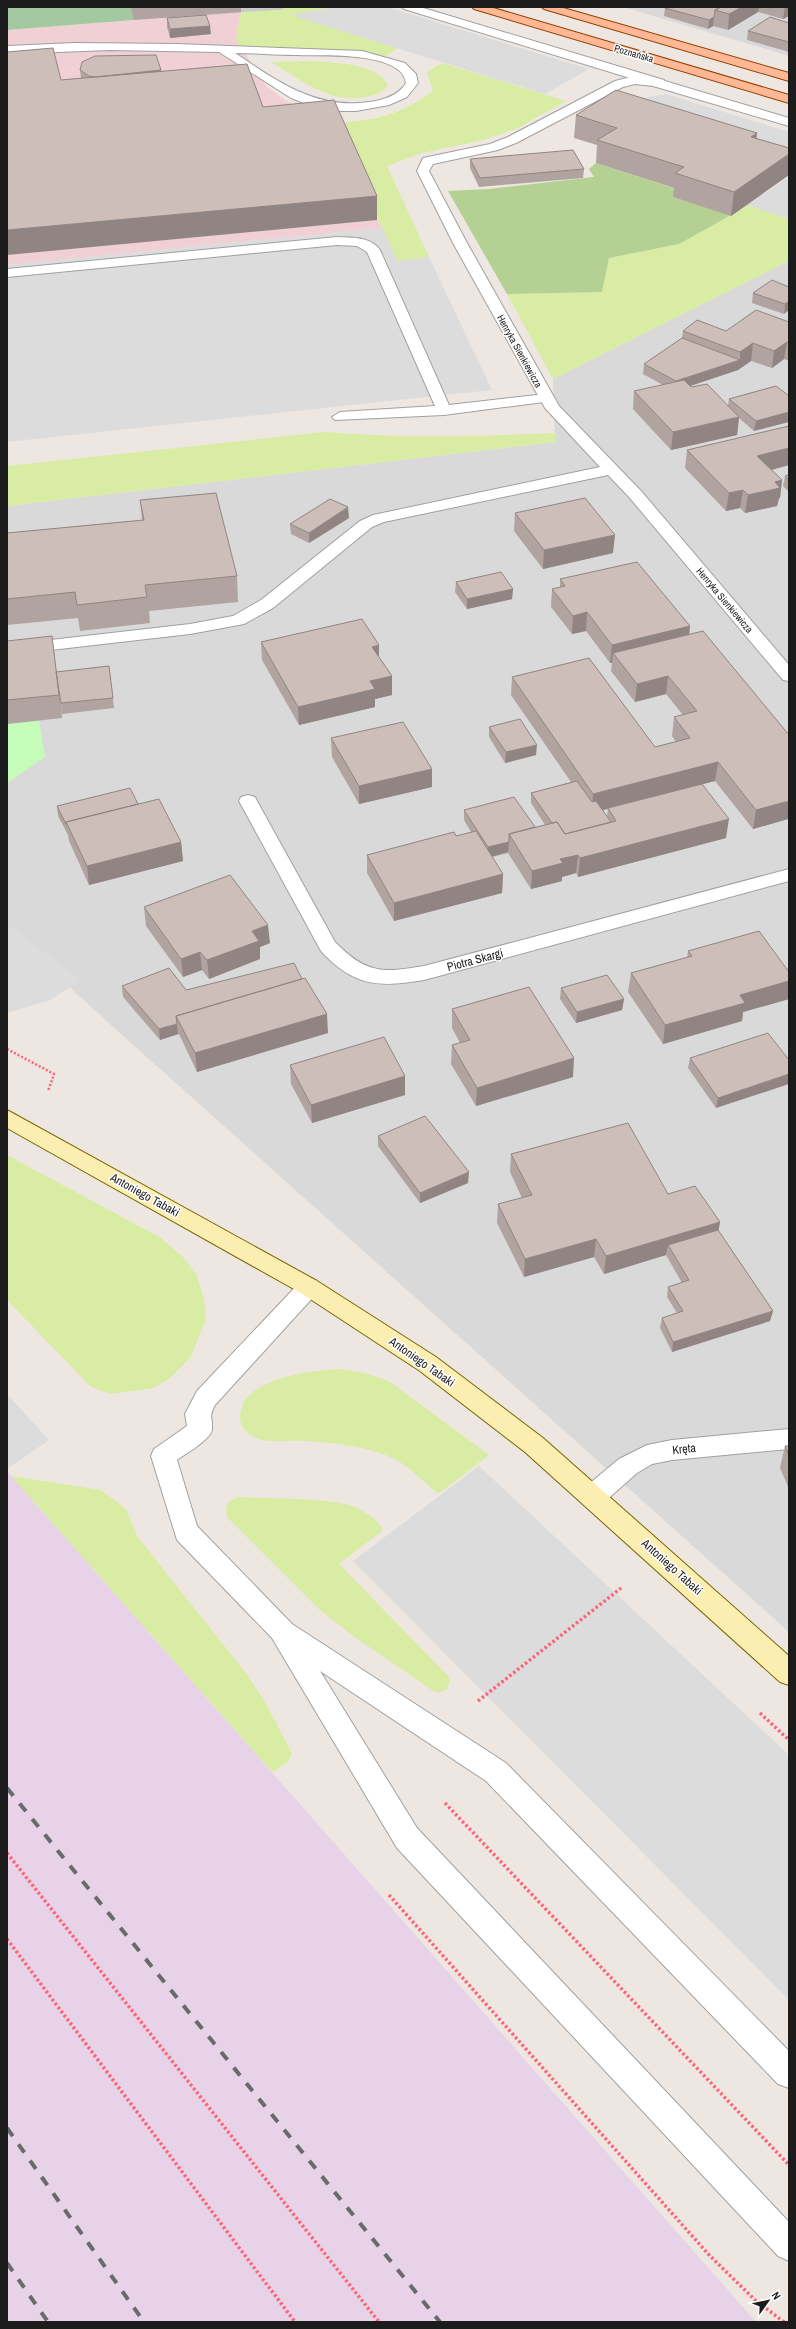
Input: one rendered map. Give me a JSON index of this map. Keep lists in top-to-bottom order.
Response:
{
  "streets": {
    "main road": ["Poznańska"],
    "street": [
      "Henryka Sienkiewicza",
      "Piotra Skargi",
      "Antoniego Tabaki",
      "Kręta"
    ]
  },
  "crossings": [
    ["Antoniego Tabaki", "Kręta"]
  ],
  "north": "top right"
}
